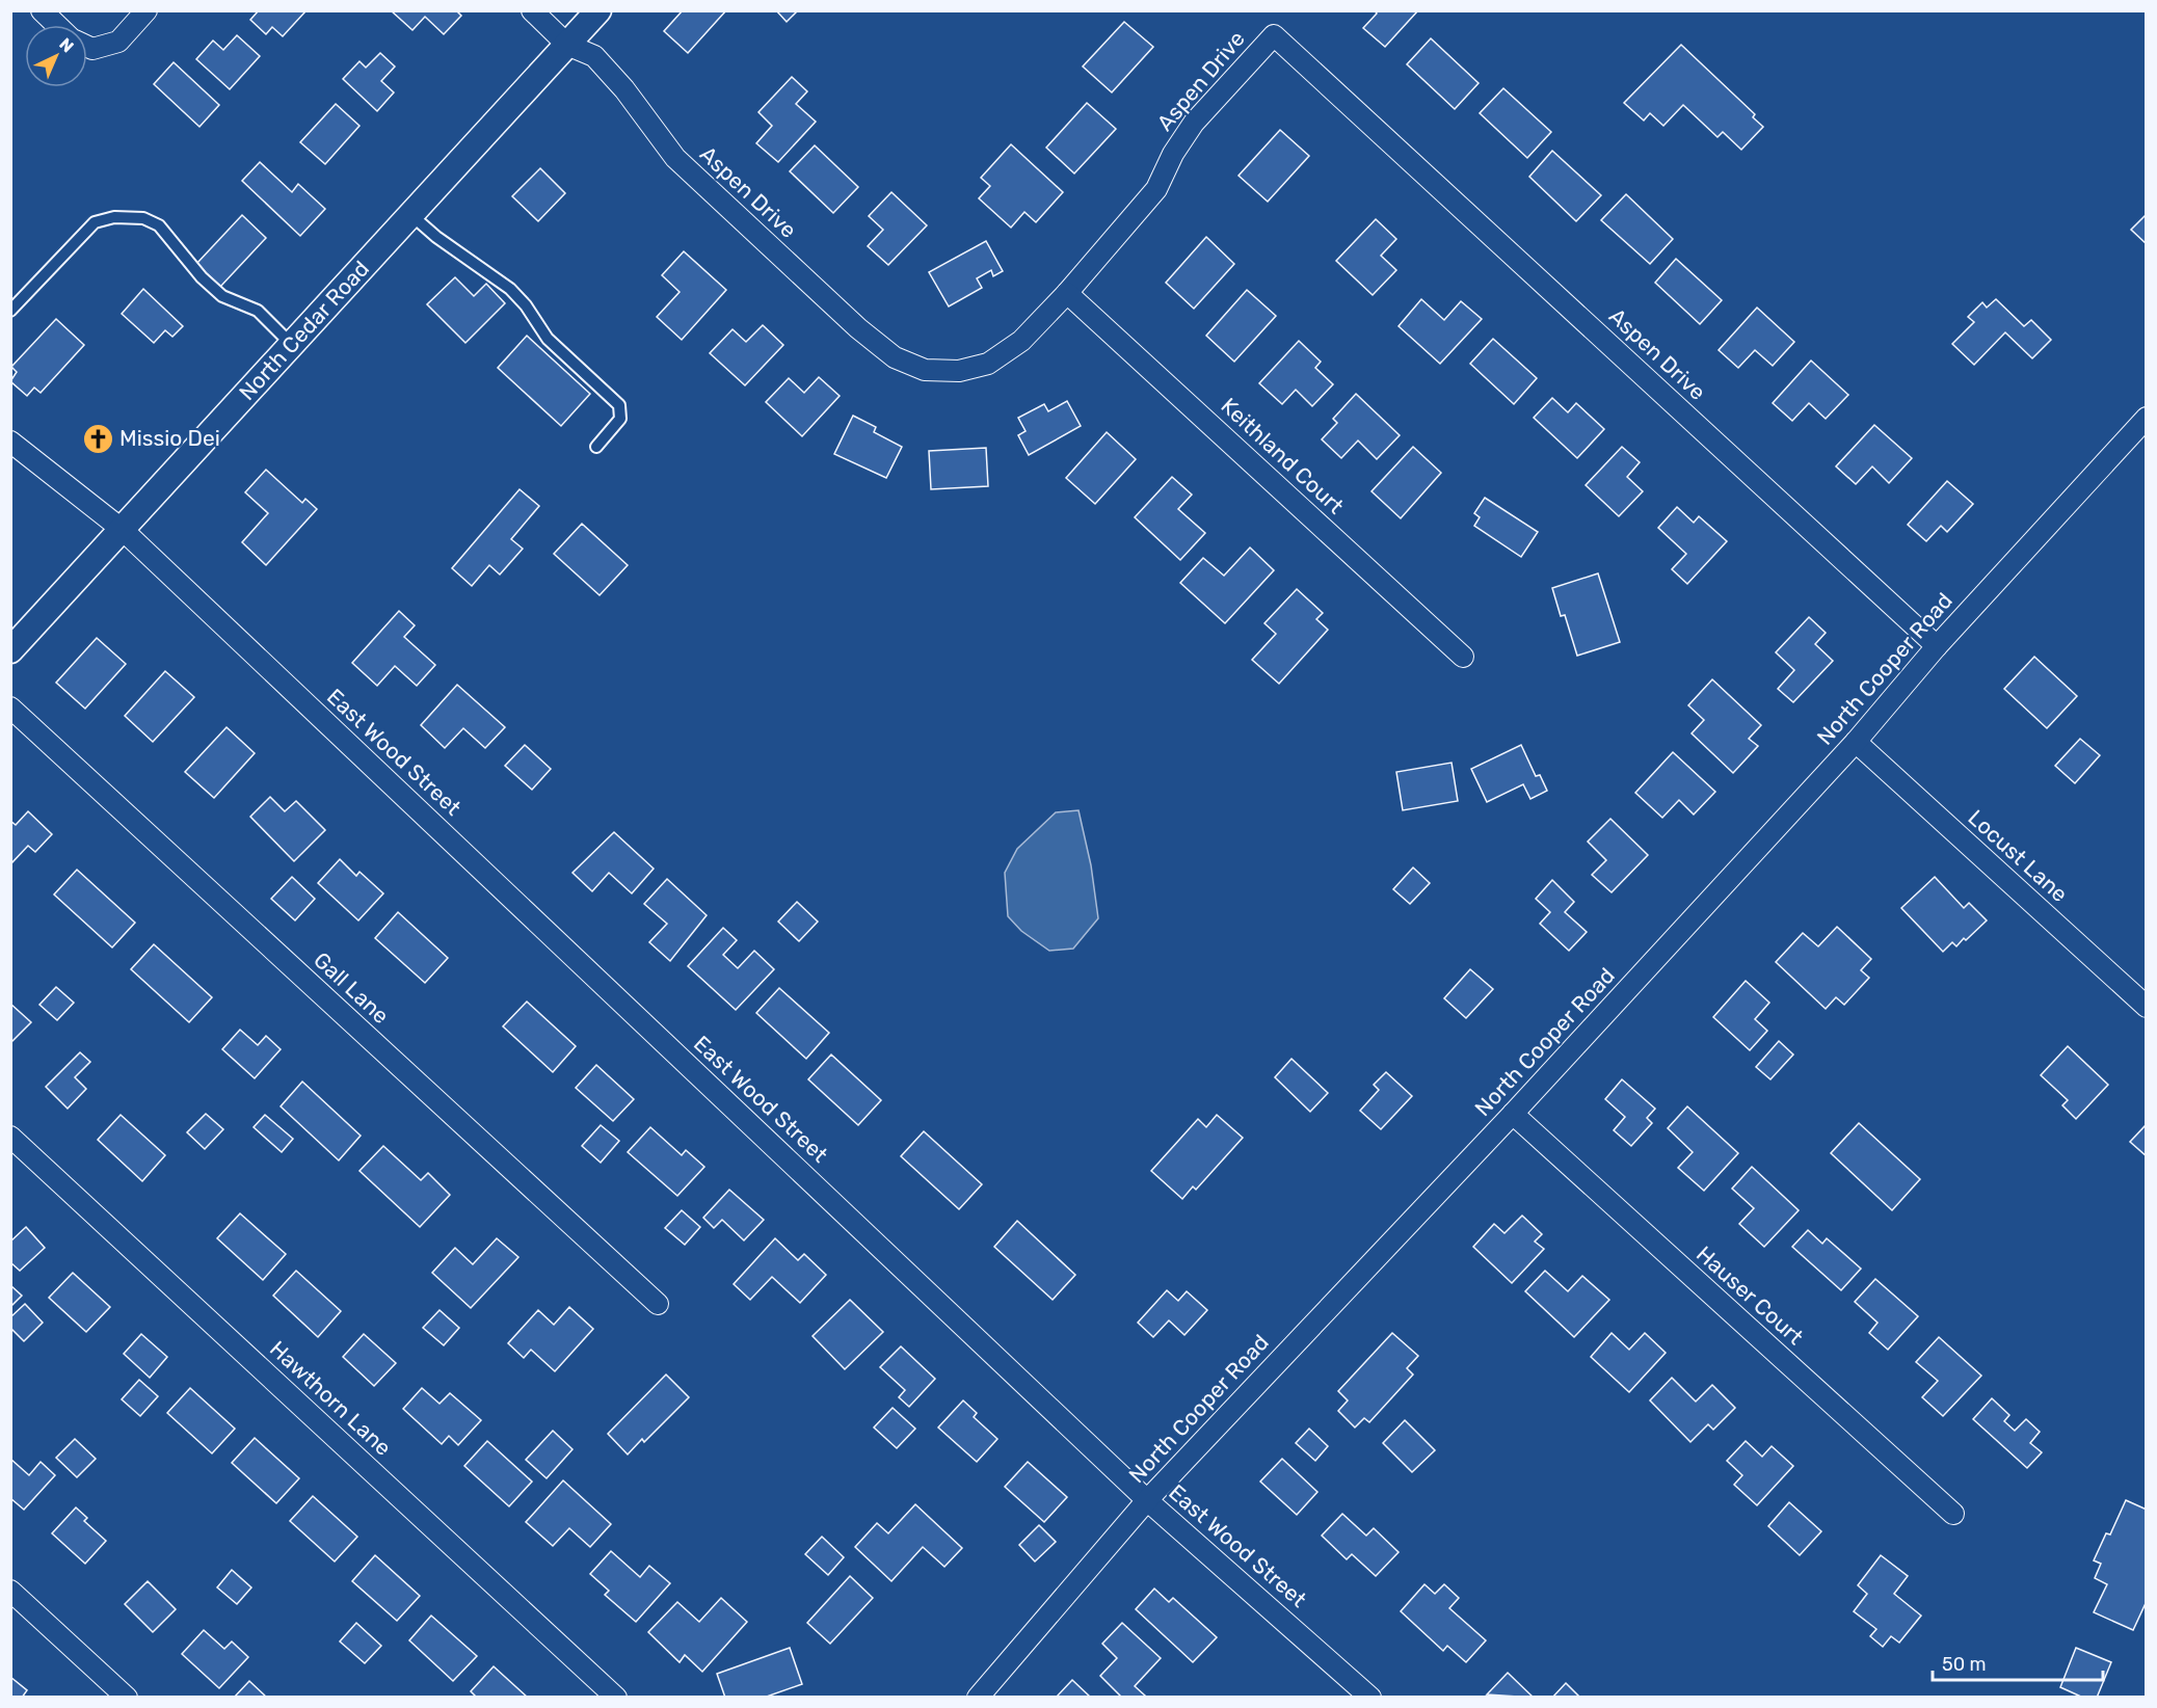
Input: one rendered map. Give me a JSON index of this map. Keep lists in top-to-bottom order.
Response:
{
  "streets": {
    "street": [
      "Aspen Drive",
      "North Cedar Road",
      "Keithland Court",
      "North Cooper Road",
      "East Wood Street",
      "Locust Lane",
      "Gall Lane",
      "Hauser Court",
      "Hawthorn Lane"
    ]
  },
  "crossings": [
    ["Aspen Drive", "North Cedar Road"],
    ["Aspen Drive", "Keithland Court"],
    ["Aspen Drive", "North Cooper Road"],
    ["North Cedar Road", "East Wood Street"],
    ["North Cooper Road", "East Wood Street"],
    ["North Cooper Road", "Locust Lane"],
    ["North Cooper Road", "Hauser Court"]
  ],
  "places": {
    "church": ["Missio Dei"]
  },
  "scale_bar": "50 m",
  "north": "top right"
}
